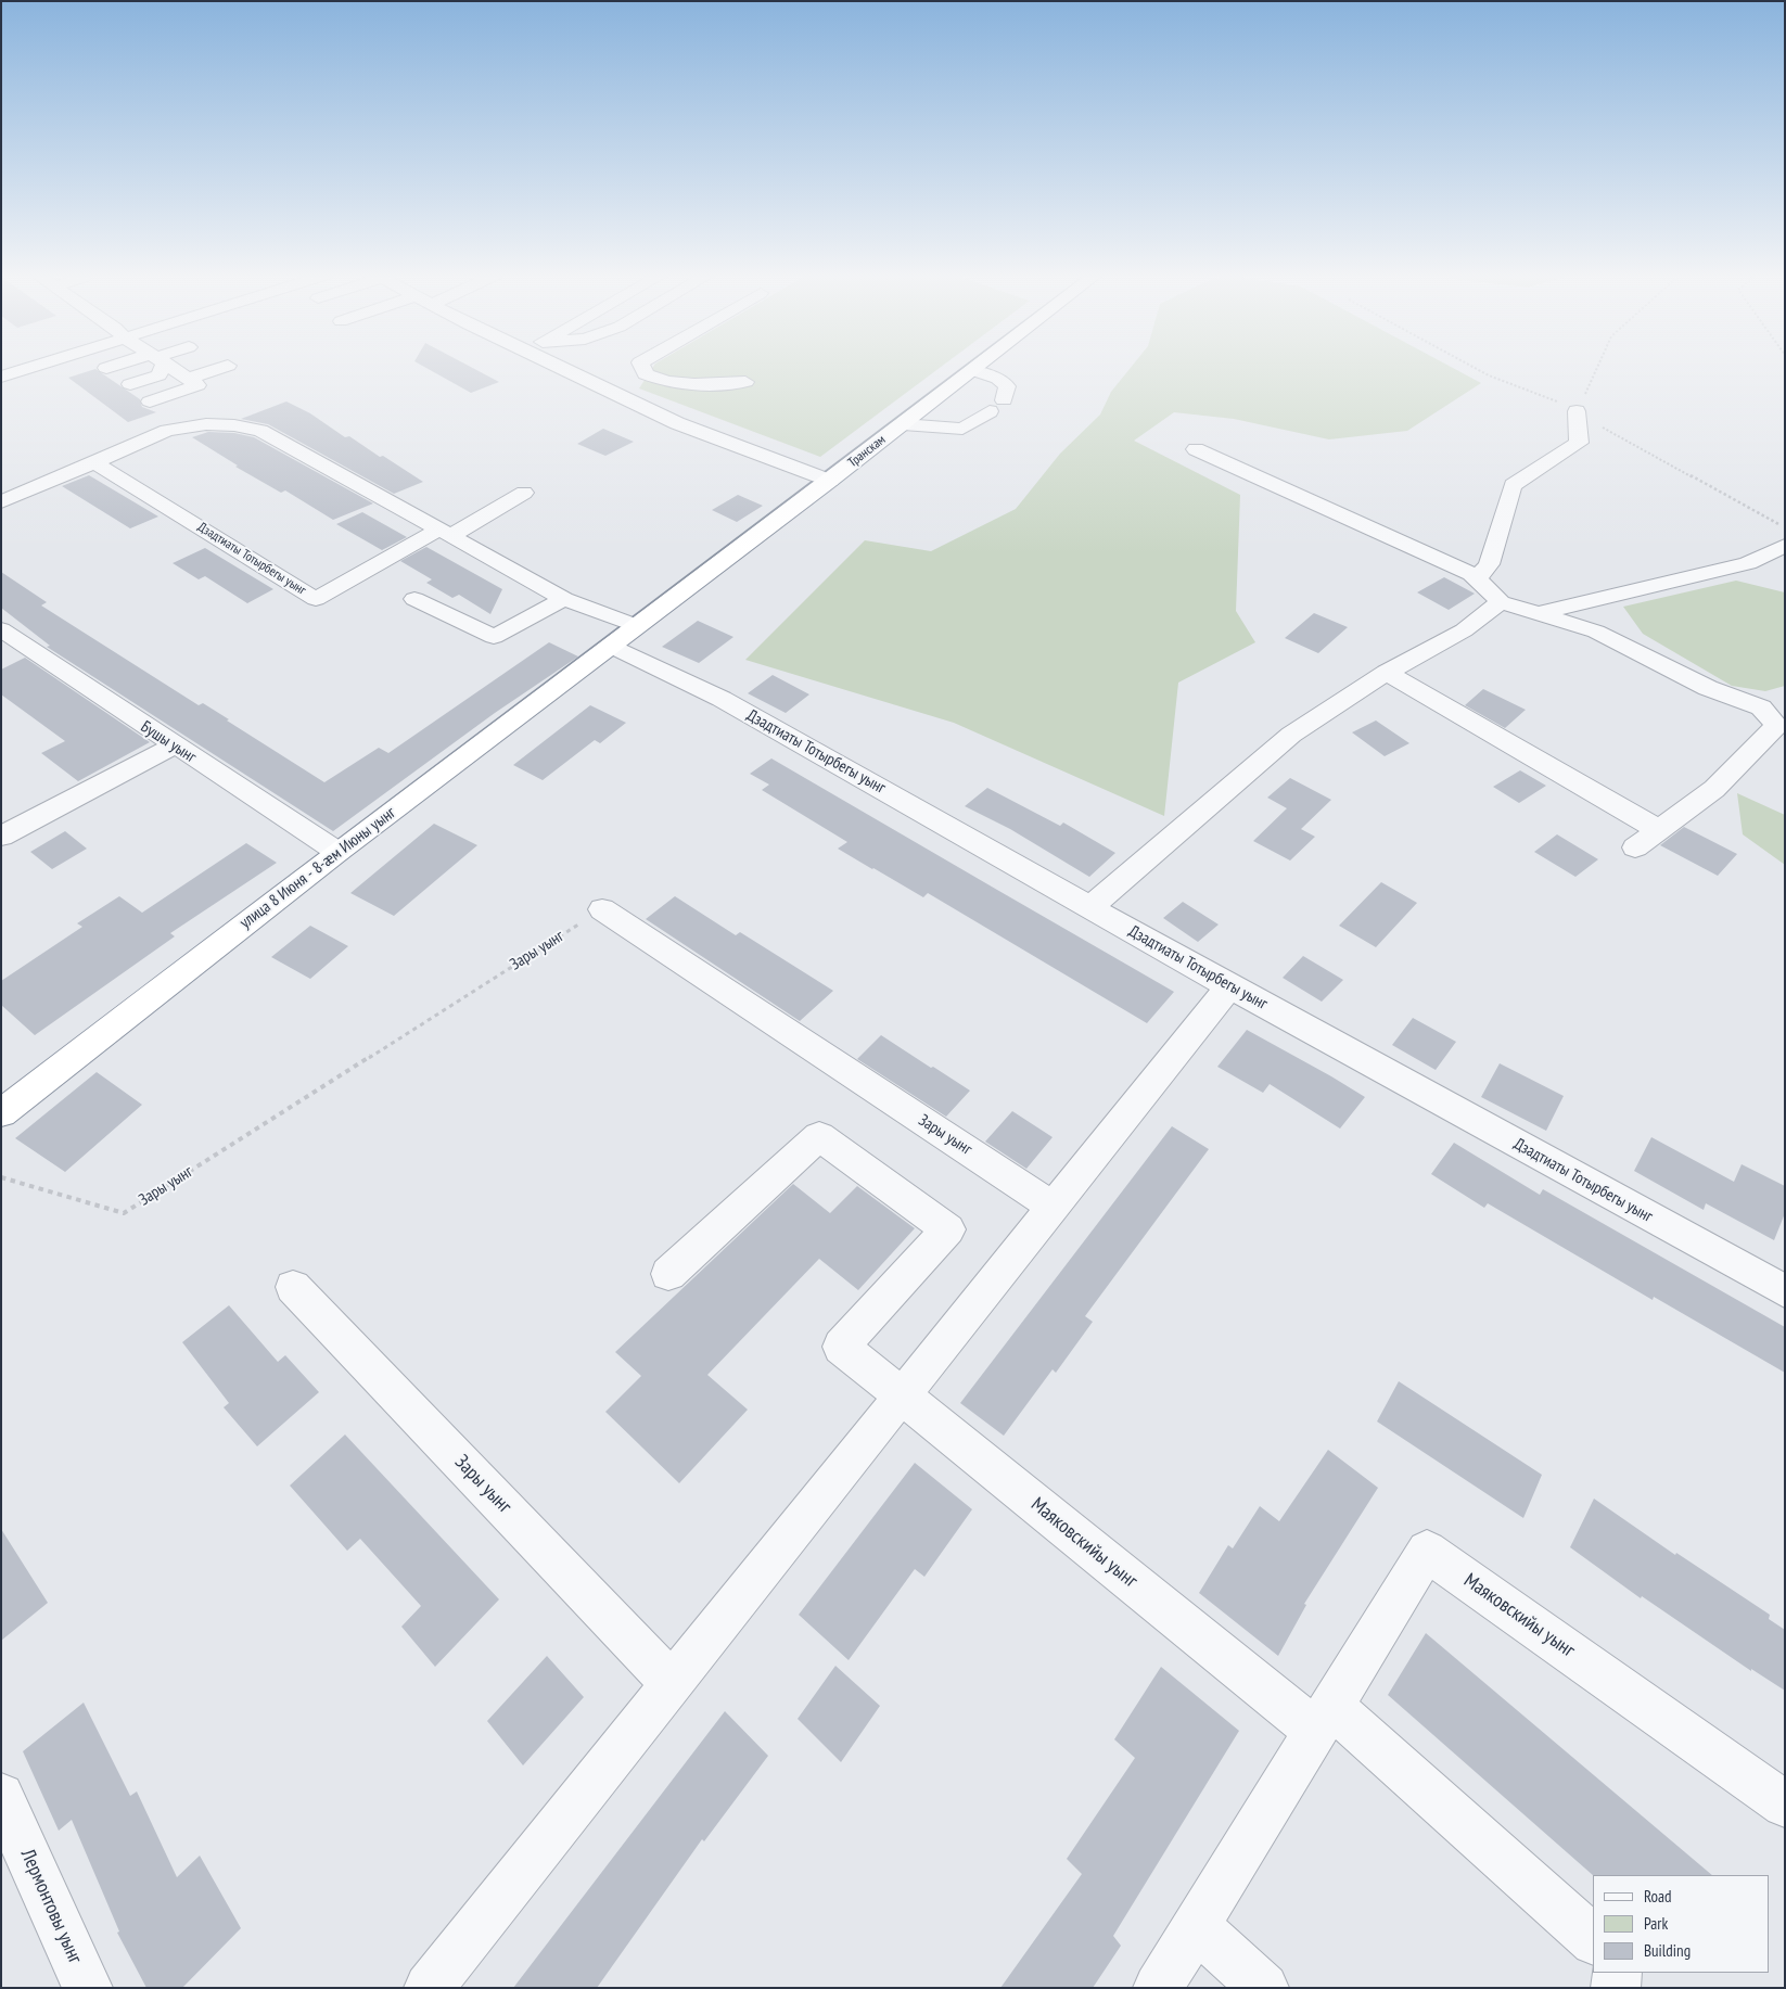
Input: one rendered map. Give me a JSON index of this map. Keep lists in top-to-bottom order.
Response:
{
  "streets": {
    "highway": ["Транскам", "улица 8 Июня - 8-ӕм Июны уынг"],
    "street": [
      "Дзадтиаты Тотырбегы уынг",
      "Бушы уынг",
      "Зары уынг",
      "Маяковскийы уынг",
      "Лермонтовы уынг"
    ]
  },
  "crossings": [
    ["Транскам", "улица 8 Июня - 8-ӕм Июны уынг"],
    ["Дзадтиаты Тотырбегы уынг", "улица 8 Июня - 8-ӕм Июны уынг"],
    ["Бушы уынг", "улица 8 Июня - 8-ӕм Июны уынг"]
  ],
  "legend": ["Road", "Park", "Building"]
}
